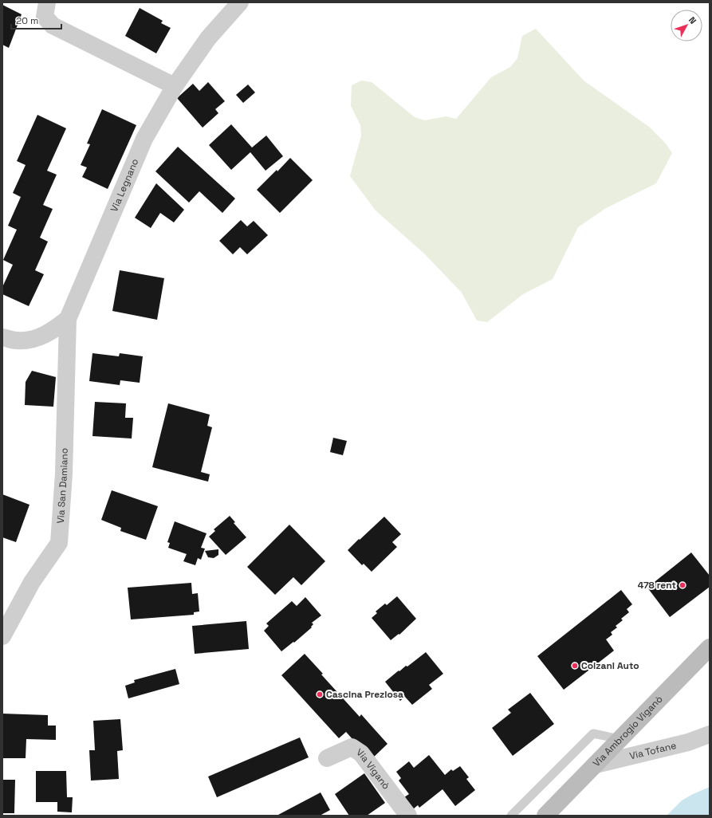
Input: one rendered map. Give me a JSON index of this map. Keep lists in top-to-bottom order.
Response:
{
  "streets": {
    "main road": ["Via Ambrogio Viganò"],
    "street": [
      "Via Legnano",
      "Via San Damiano",
      "Via Tofane",
      "Via Viganò"
    ]
  },
  "crossings": [
    ["Via Legnano", "Via San Damiano"],
    ["Via Ambrogio Viganò", "Via Tofane"]
  ],
  "places": ["478 rent", "Colzani Auto", "Cascina Preziosa"],
  "scale_bar": "20 m",
  "north": "top right"
}
